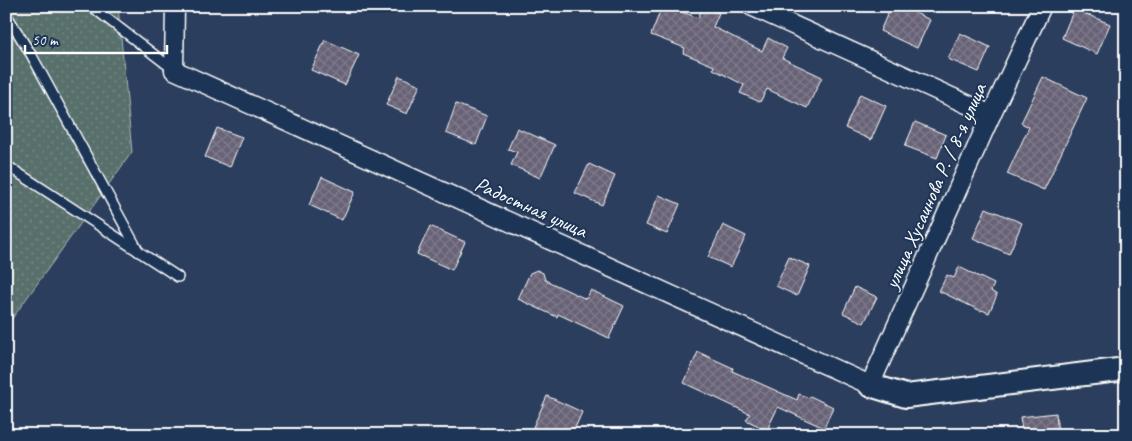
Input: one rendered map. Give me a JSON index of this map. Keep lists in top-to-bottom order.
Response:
{
  "streets": {
    "street": ["улица Хусаинова Р. / 8-я улица", "Радостная улица"]
  },
  "crossings": [
    ["улица Хусаинова Р. / 8-я улица", "Радостная улица"]
  ],
  "scale_bar": "50 m"
}
